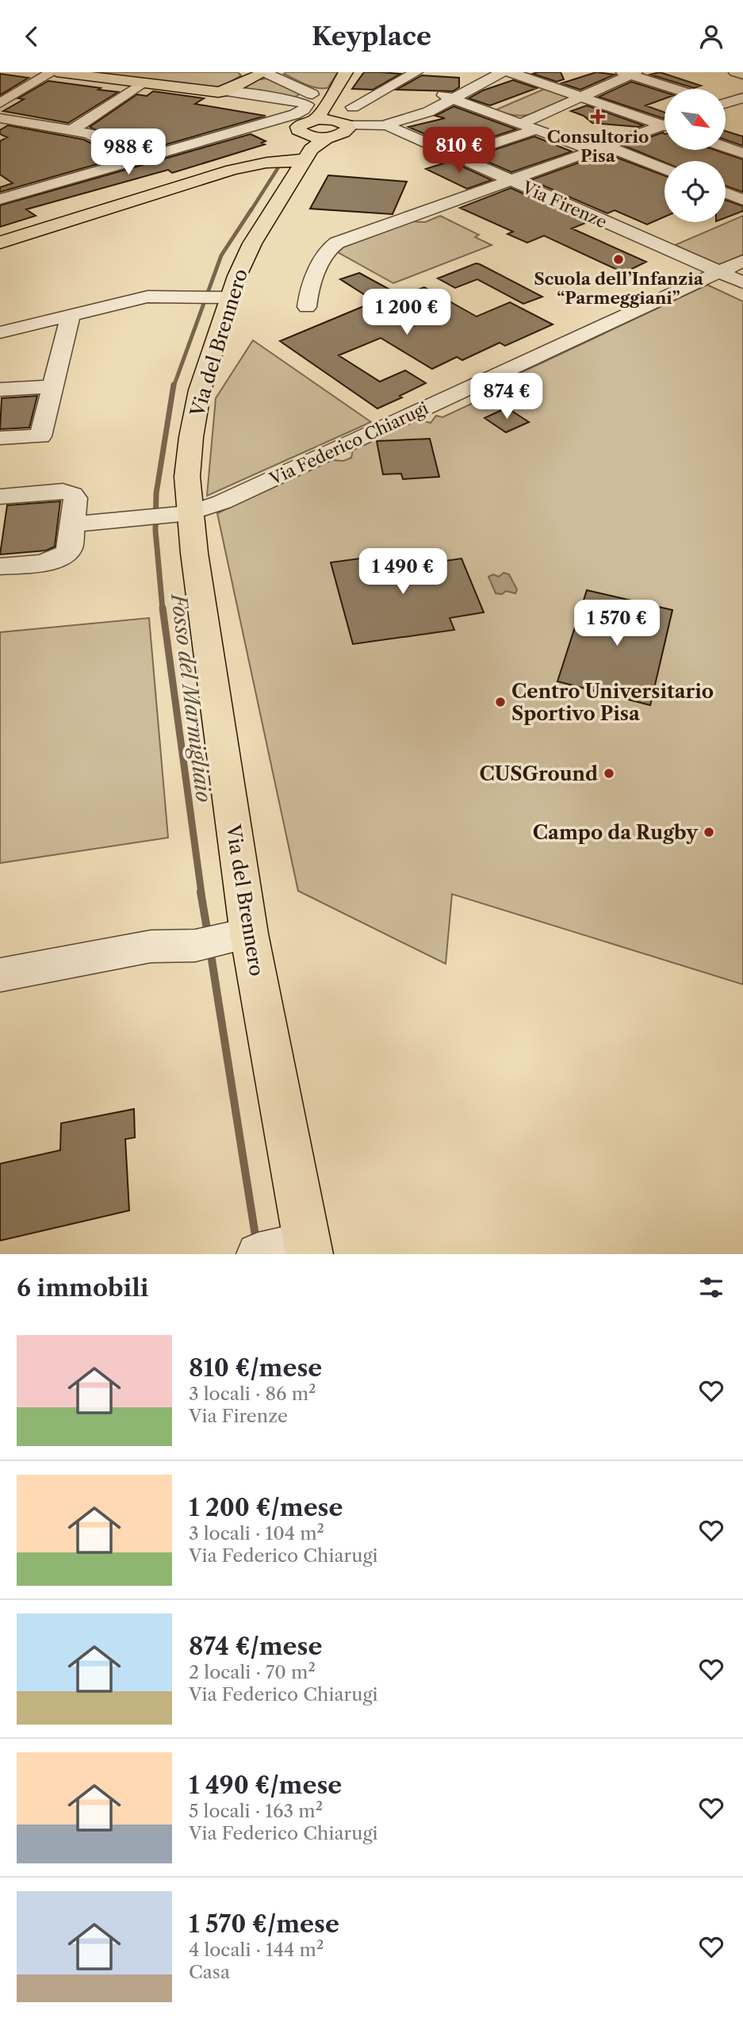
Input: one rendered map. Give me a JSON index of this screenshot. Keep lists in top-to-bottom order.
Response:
{
  "streets": {
    "main road": ["Via del Brennero"],
    "street": ["Via Firenze", "Via Federico Chiarugi"]
  },
  "crossings": [
    ["Via Firenze", "Via Federico Chiarugi"],
    ["Via del Brennero", "Via Federico Chiarugi"]
  ],
  "water": ["Fosso del Marmigliaio"],
  "places": {
    "health": ["Consultorio Pisa"],
    "other": [
      "Scuola dell’Infanzia “Parmeggiani”",
      "Centro Universitario Sportivo Pisa",
      "CUSGround",
      "Campo da Rugby"
    ]
  },
  "north": "bottom right",
  "page": {
    "header": "Keyplace",
    "price": [
      "810 €",
      "988 €",
      "1 200 €",
      "874 €",
      "1 490 €",
      "1 570 €"
    ],
    "heading": "6 immobili",
    "list": [
      {
        "name": "810 €/mese",
        "note": "3 locali · 86 m² · Via Firenze"
      },
      {
        "name": "1 200 €/mese",
        "note": "3 locali · 104 m² · Via Federico Chiarugi"
      },
      {
        "name": "874 €/mese",
        "note": "2 locali · 70 m² · Via Federico Chiarugi"
      },
      {
        "name": "1 490 €/mese",
        "note": "5 locali · 163 m² · Via Federico Chiarugi"
      },
      {
        "name": "1 570 €/mese",
        "note": "4 locali · 144 m² · Casa"
      }
    ]
  }
}
